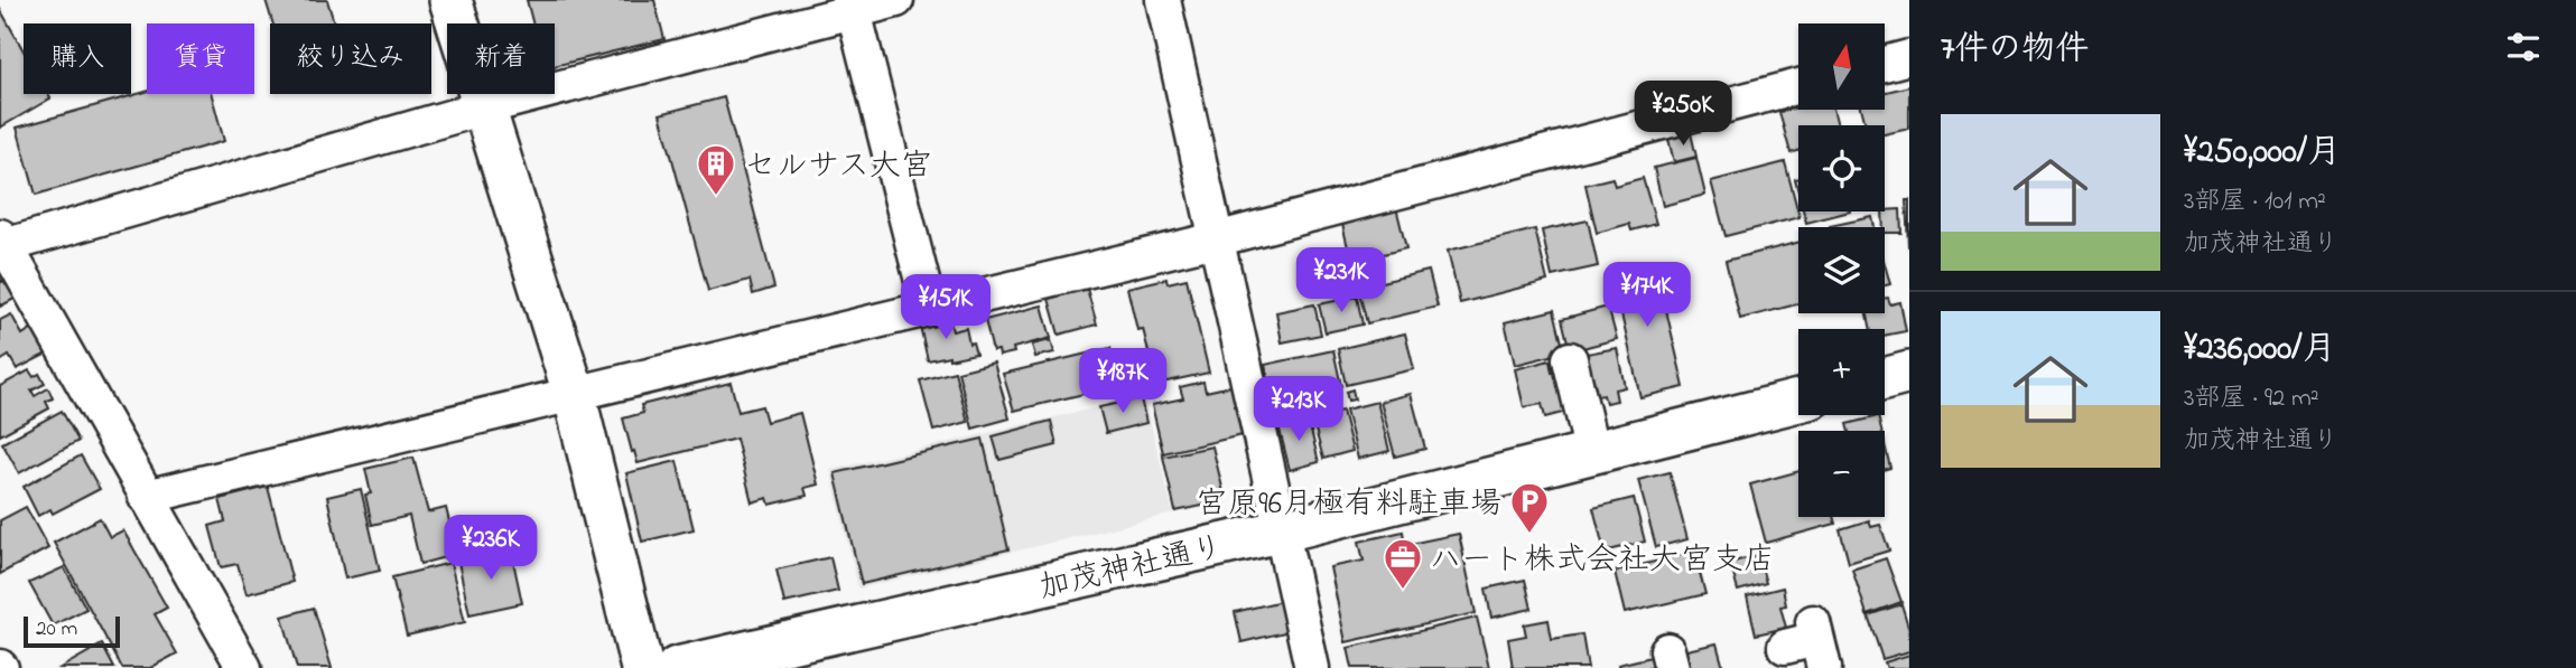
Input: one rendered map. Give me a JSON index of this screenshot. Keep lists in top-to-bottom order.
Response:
{
  "streets": {
    "street": ["加茂神社通り"]
  },
  "places": {
    "building": ["セルサス大宮"],
    "parking": ["宮原96月極有料駐車場"],
    "office": ["ハート株式会社大宮支店"]
  },
  "scale_bar": "20 m",
  "north": "top",
  "page": {
    "heading": "7件の物件",
    "map_buttons": ["+", "−"],
    "chip": [
      "購入",
      "賃貸",
      "絞り込み",
      "新着"
    ],
    "price": [
      "¥250K",
      "¥231K",
      "¥174K",
      "¥151K",
      "¥187K",
      "¥213K",
      "¥236K"
    ],
    "list": [
      {
        "name": "¥250,000/月",
        "note": "3部屋 · 101 m² · 加茂神社通り"
      },
      {
        "name": "¥236,000/月",
        "note": "3部屋 · 92 m² · 加茂神社通り"
      }
    ],
    "scale": "20 m"
  }
}
